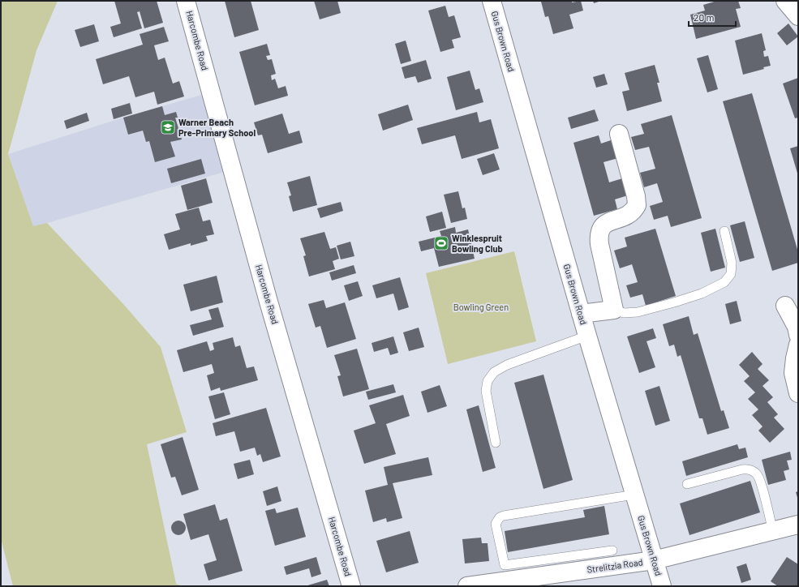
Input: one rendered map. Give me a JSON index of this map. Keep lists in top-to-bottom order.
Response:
{
  "streets": {
    "street": ["Harcombe Road", "Gus Brown Road", "Strelitzia Road"]
  },
  "crossings": [
    ["Gus Brown Road", "Strelitzia Road"]
  ],
  "parks": ["Bowling Green"],
  "places": {
    "school or university": ["Warner Beach Pre-Primary School"],
    "sports": ["Winklespruit Bowling Club"]
  },
  "scale_bar": "20 m"
}
